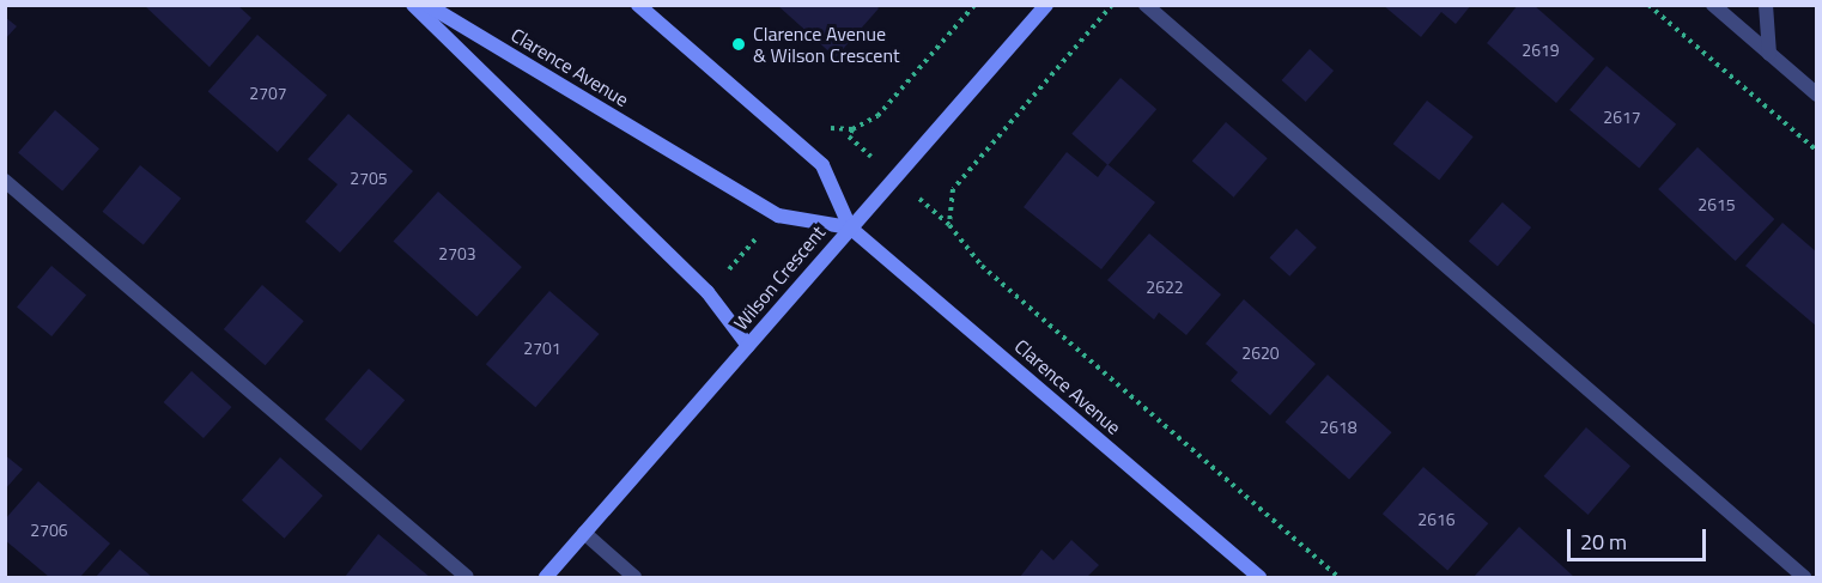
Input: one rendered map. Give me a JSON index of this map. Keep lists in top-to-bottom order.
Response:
{
  "streets": {
    "main road": ["Clarence Avenue", "Wilson Crescent"]
  },
  "crossings": [
    ["Clarence Avenue", "Wilson Crescent"]
  ],
  "places": ["Clarence Avenue & Wilson Crescent"],
  "house_numbers": [
    "2619",
    "2707",
    "2617",
    "2705",
    "2615",
    "2703",
    "2622",
    "2701",
    "2620",
    "2618",
    "2616",
    "2706"
  ],
  "scale_bar": "20 m"
}
